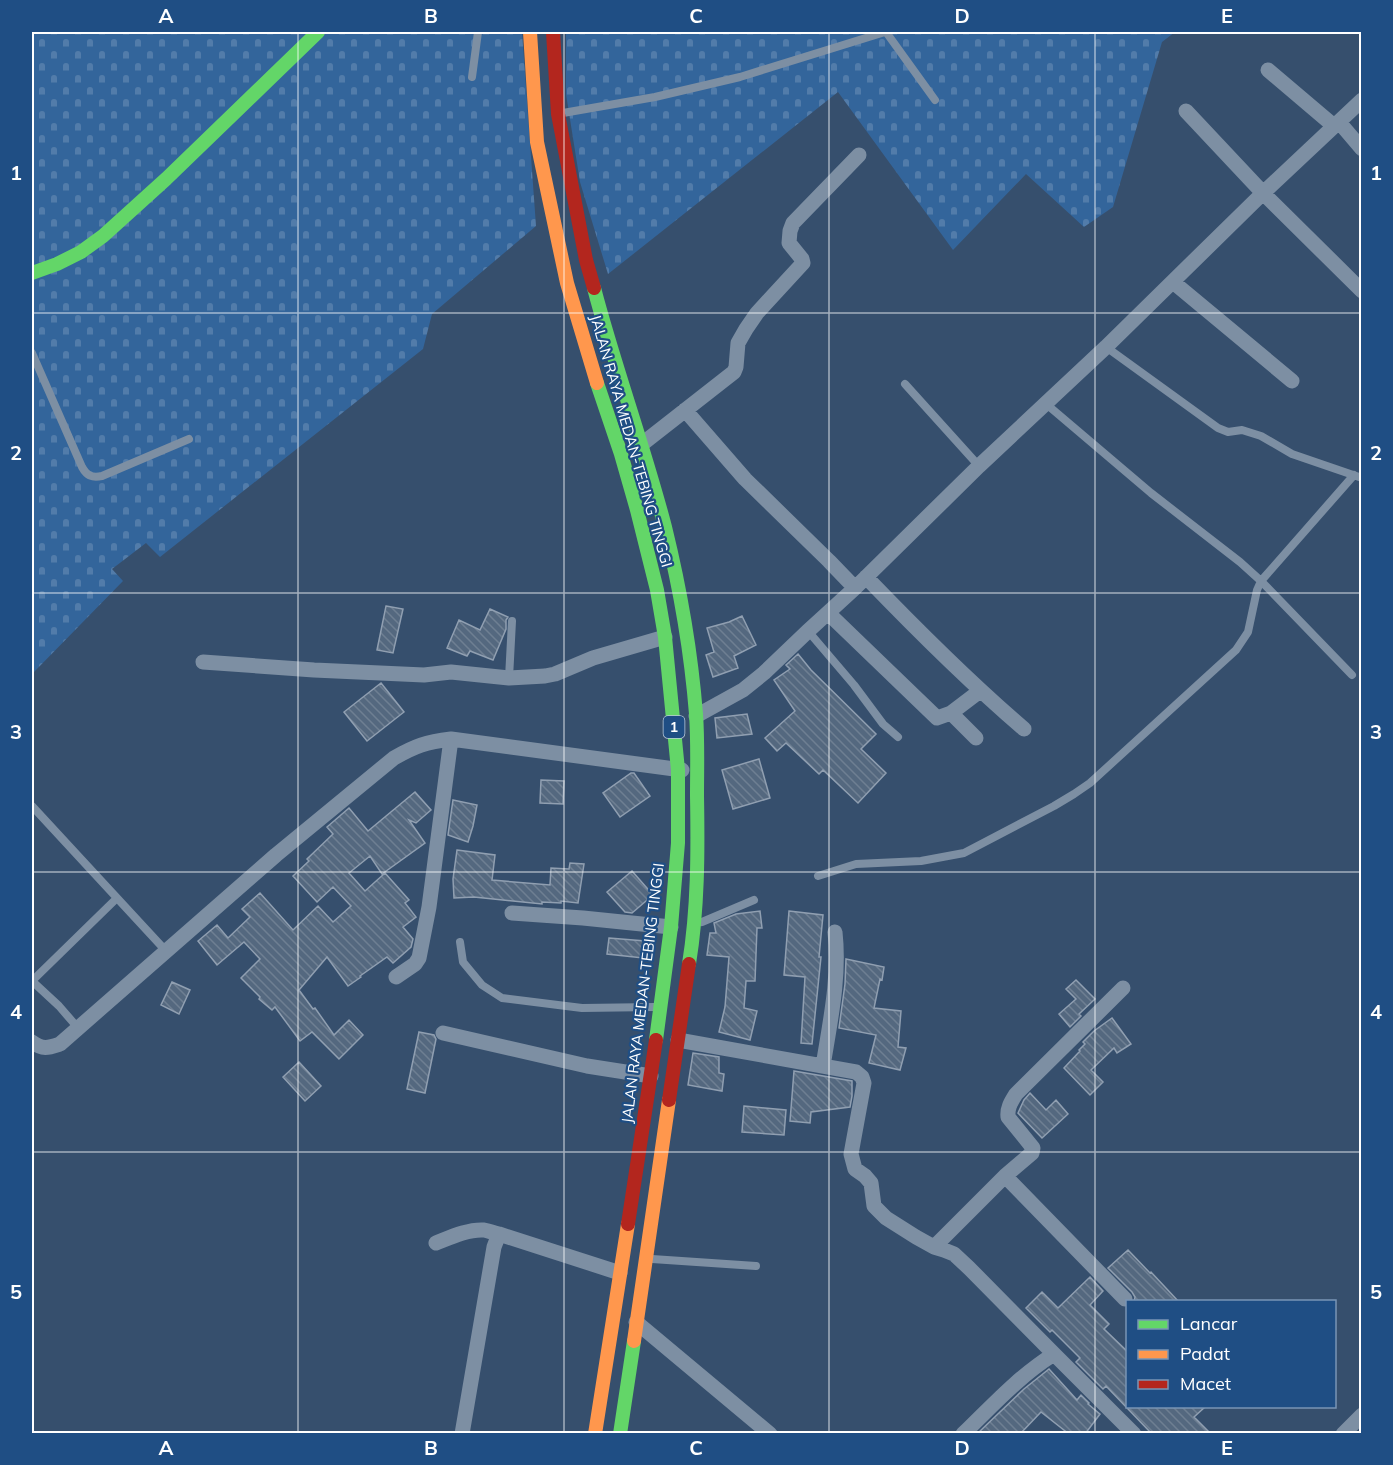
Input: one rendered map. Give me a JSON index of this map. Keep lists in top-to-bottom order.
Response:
{
  "streets": {
    "main road": ["JALAN RAYA MEDAN-TEBING TINGGI", "1"]
  },
  "legend": ["Lancar", "Padat", "Macet"],
  "grid": {
    "columns": [
      "A",
      "B",
      "C",
      "D",
      "E"
    ],
    "rows": [
      "1",
      "2",
      "3",
      "4",
      "5"
    ]
  }
}
